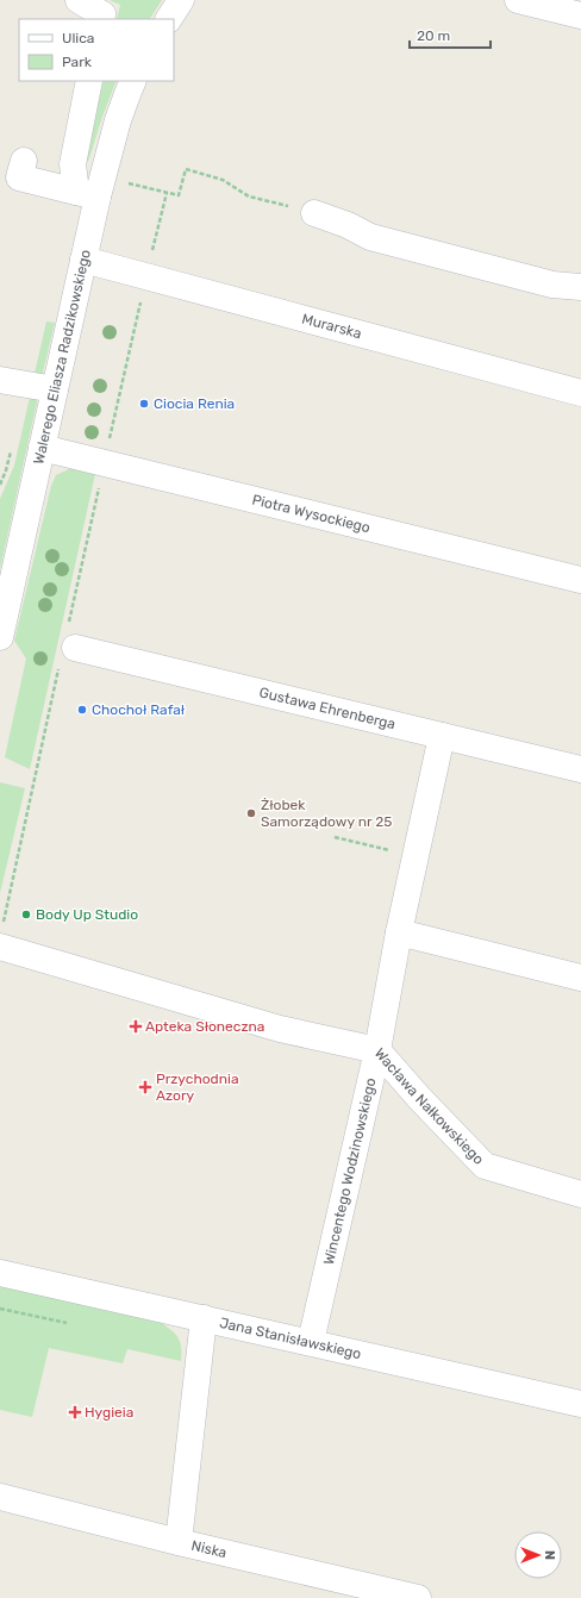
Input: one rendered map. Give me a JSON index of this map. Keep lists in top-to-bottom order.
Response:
{
  "streets": {
    "street": [
      "Murarska",
      "Walerego Eliasza Radzikowskiego",
      "Piotra Wysockiego",
      "Gustawa Ehrenberga",
      "Wacława Nałkowskiego",
      "Wincentego Wodzinowskiego",
      "Jana Stanisławskiego",
      "Niska"
    ]
  },
  "crossings": [
    ["Murarska", "Walerego Eliasza Radzikowskiego"],
    ["Walerego Eliasza Radzikowskiego", "Piotra Wysockiego"],
    ["Gustawa Ehrenberga", "Wincentego Wodzinowskiego"],
    ["Wacława Nałkowskiego", "Wincentego Wodzinowskiego"],
    ["Wincentego Wodzinowskiego", "Jana Stanisławskiego"]
  ],
  "places": {
    "other": [
      "Ciocia Renia",
      "Chochoł Rafał",
      "Żłobek Samorządowy nr 25",
      "Body Up Studio"
    ],
    "health": ["Apteka Słoneczna", "Przychodnia Azory", "Hygieia"]
  },
  "legend": ["Ulica", "Park"],
  "scale_bar": "20 m",
  "north": "right"
}
